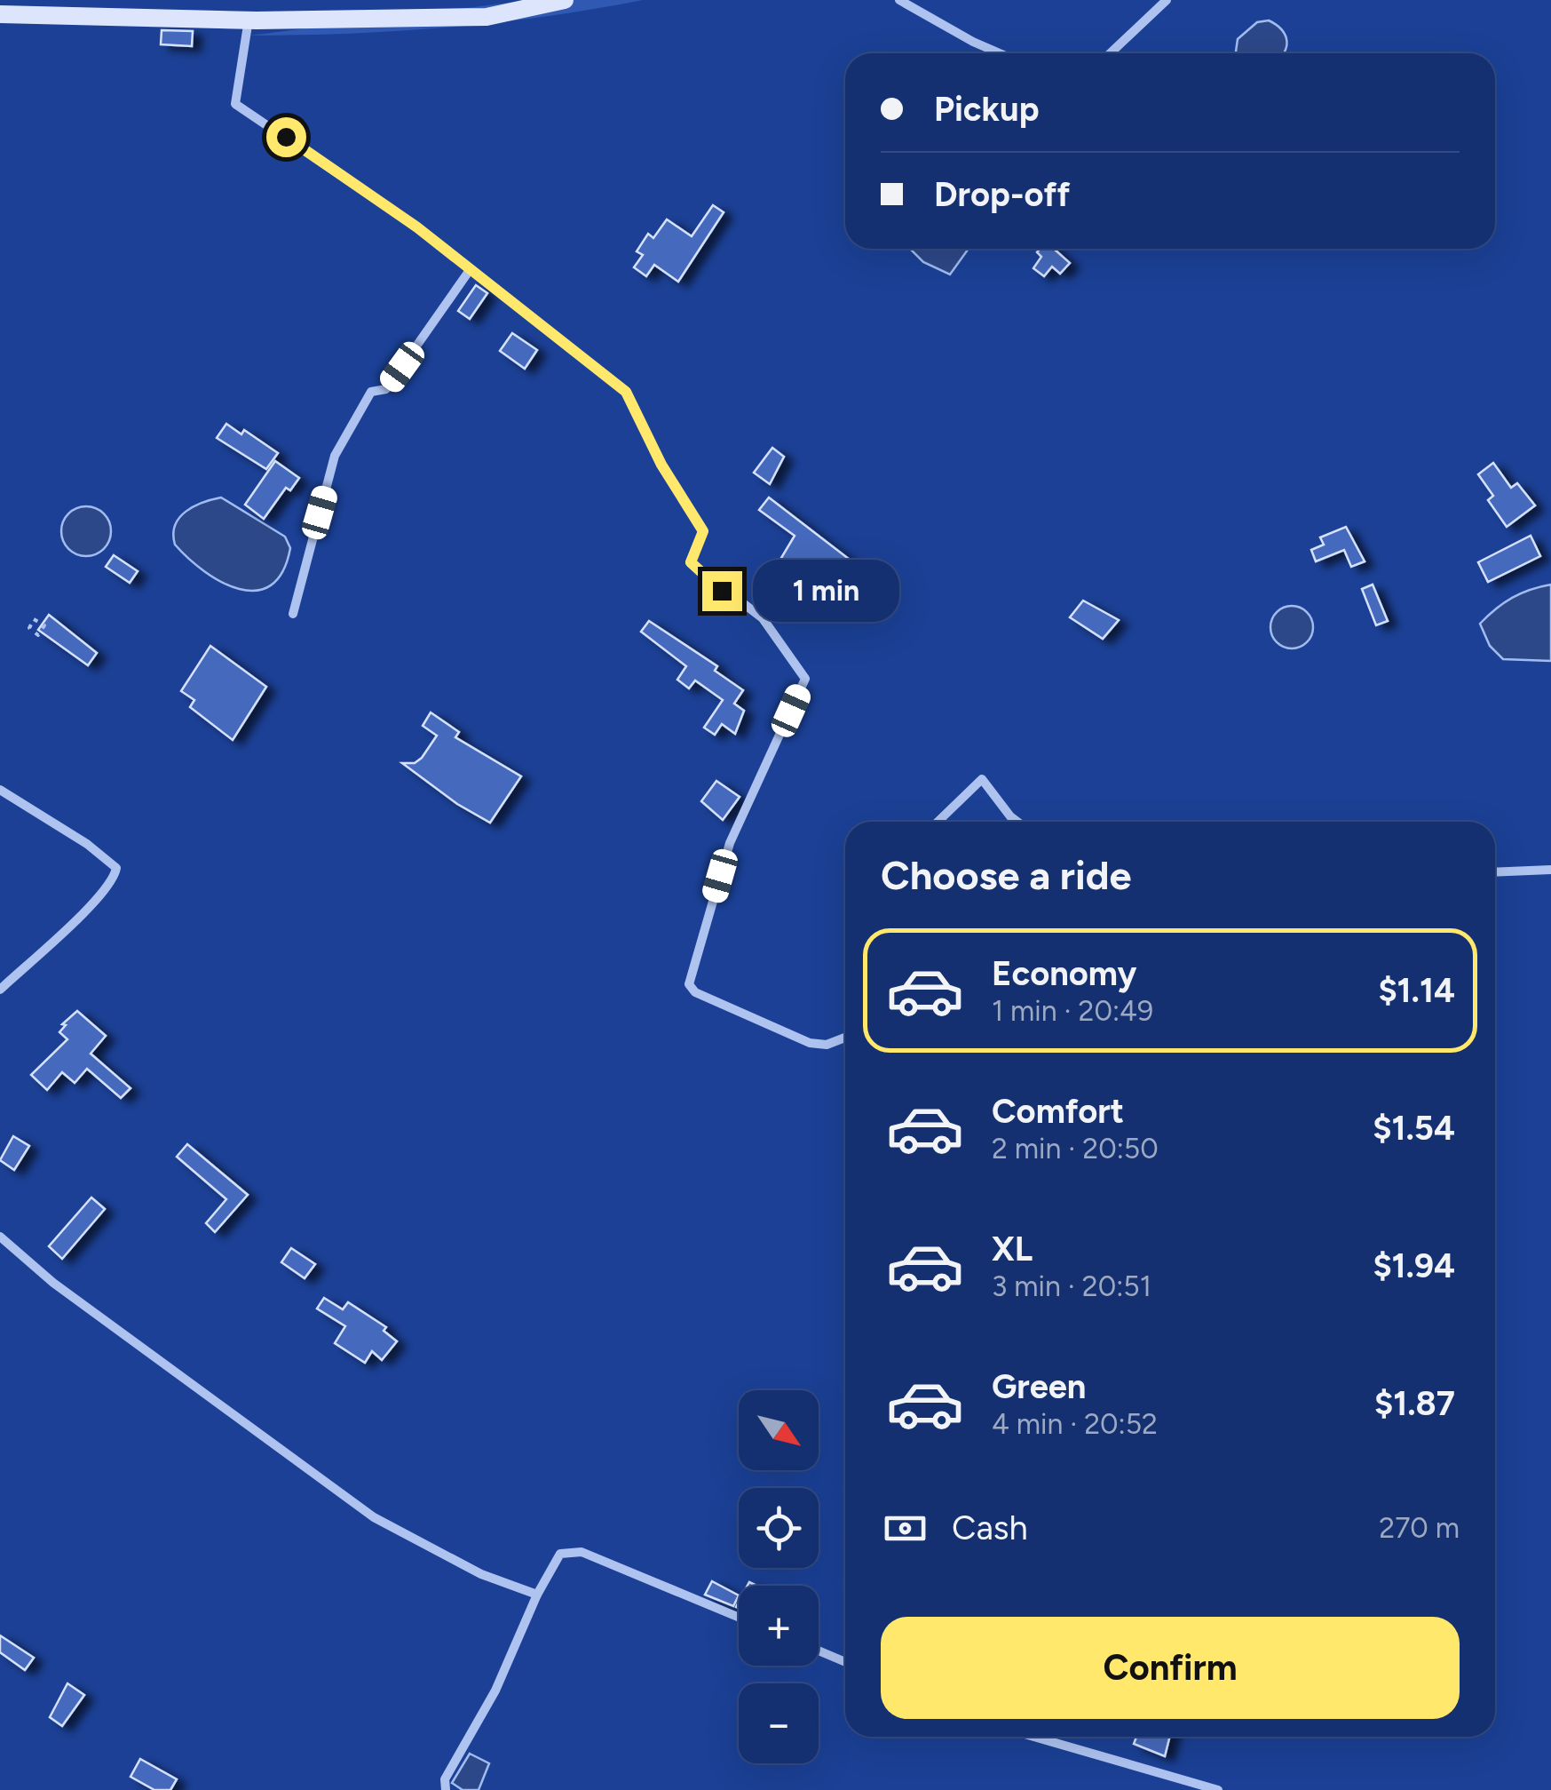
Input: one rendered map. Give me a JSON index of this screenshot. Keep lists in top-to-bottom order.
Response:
{
  "north": "bottom right",
  "page": {
    "banner": ["Pickup", "Drop-off"],
    "bubble": "1 min",
    "heading": "Choose a ride",
    "list": [
      {
        "name": "Economy",
        "note": "1 min · 20:49",
        "value": "$1.14"
      },
      {
        "name": "Comfort",
        "note": "2 min · 20:50",
        "value": "$1.54"
      },
      {
        "name": "XL",
        "note": "3 min · 20:51",
        "value": "$1.94"
      },
      {
        "name": "Green",
        "note": "4 min · 20:52",
        "value": "$1.87"
      }
    ],
    "map_buttons": ["+", "−"],
    "pay": ["Cash", "270 m"],
    "buttons": "Confirm"
  }
}
